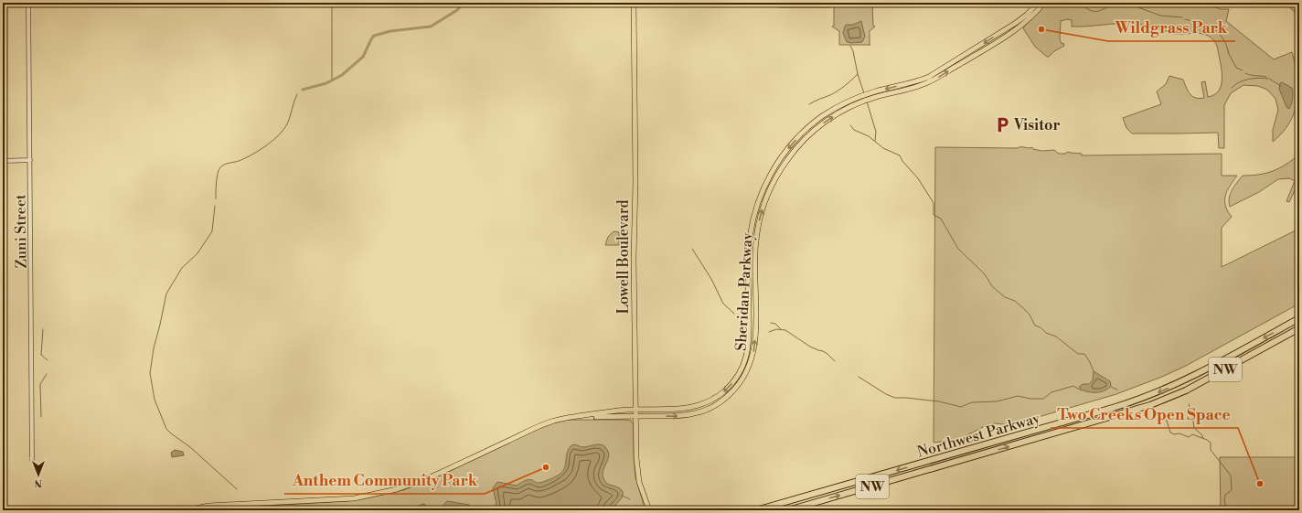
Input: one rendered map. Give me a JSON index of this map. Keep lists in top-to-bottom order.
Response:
{
  "streets": {
    "highway": ["NW", "Northwest Parkway"],
    "main road": ["Lowell Boulevard", "Sheridan Parkway"],
    "street": ["Zuni Street"]
  },
  "crossings": [
    ["Lowell Boulevard", "Sheridan Parkway"]
  ],
  "places": {
    "other": ["Wildgrass Park", "Anthem Community Park", "Two Creeks Open Space"],
    "parking": ["Visitor"]
  },
  "north": "bottom"
}
